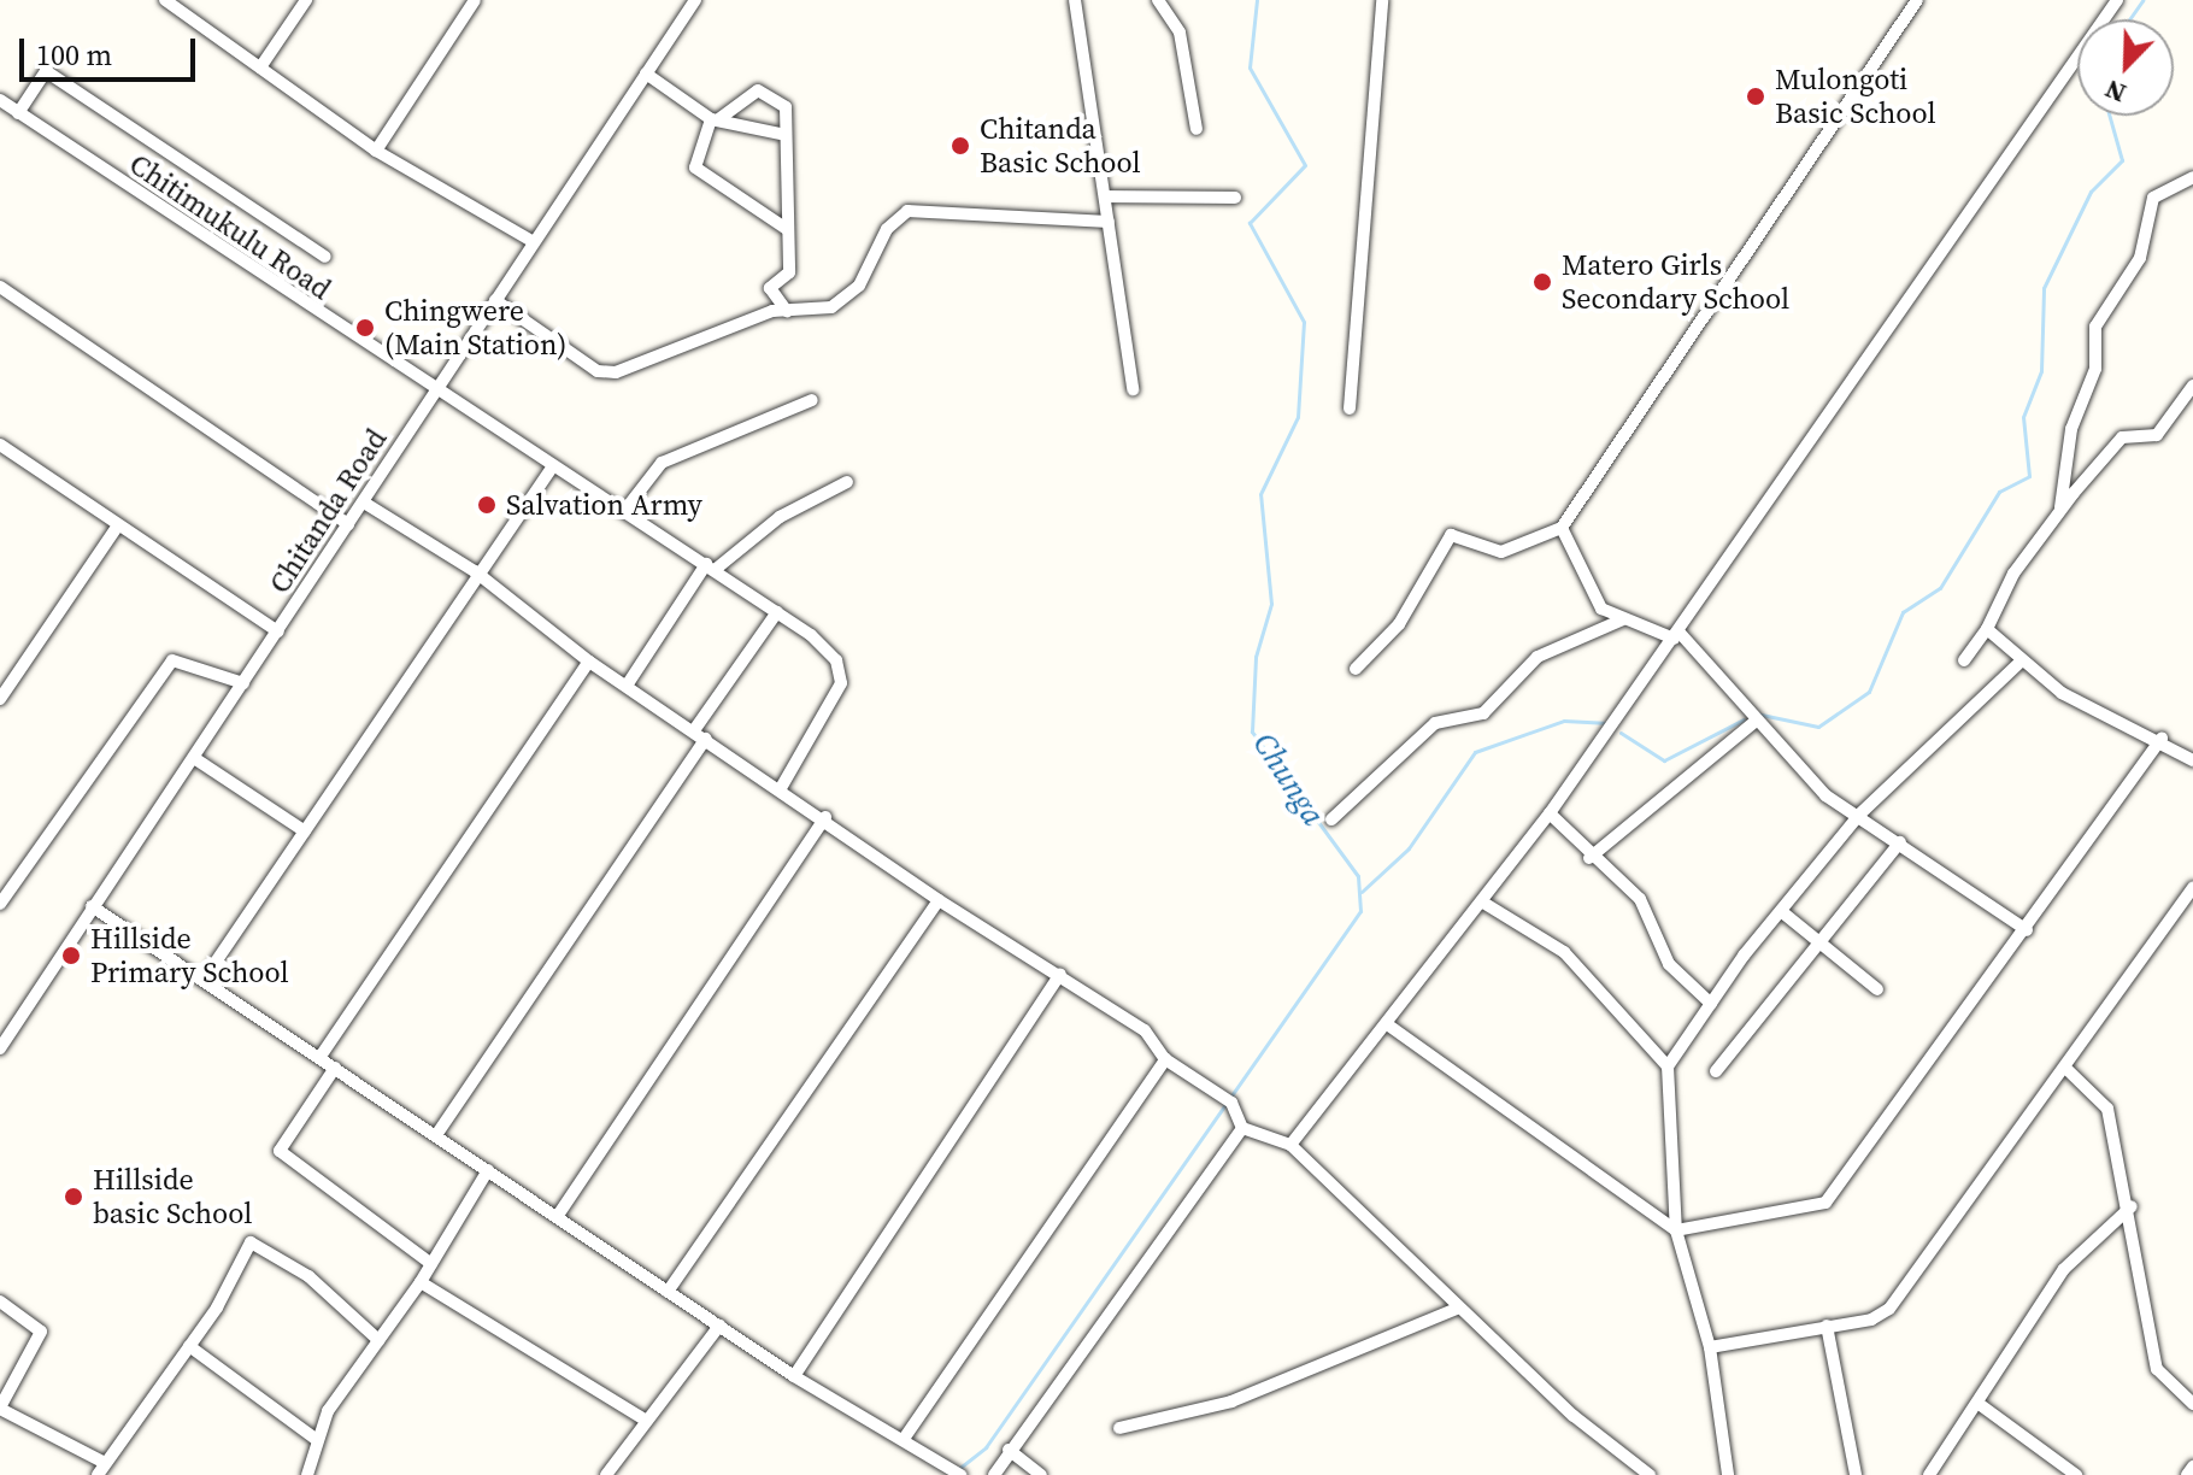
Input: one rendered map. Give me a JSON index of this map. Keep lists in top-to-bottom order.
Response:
{
  "streets": {
    "street": ["Chitimukulu Road", "Chitanda Road"]
  },
  "crossings": [
    ["Chitimukulu Road", "Chitanda Road"]
  ],
  "water": ["Chunga"],
  "places": [
    "Mulongoti Basic School",
    "Chitanda Basic School",
    "Matero Girls Secondary School",
    "Chingwere (Main Station)",
    "Salvation Army",
    "Hillside Primary School",
    "Hillside basic School"
  ],
  "scale_bar": "100 m",
  "north": "bottom left"
}
